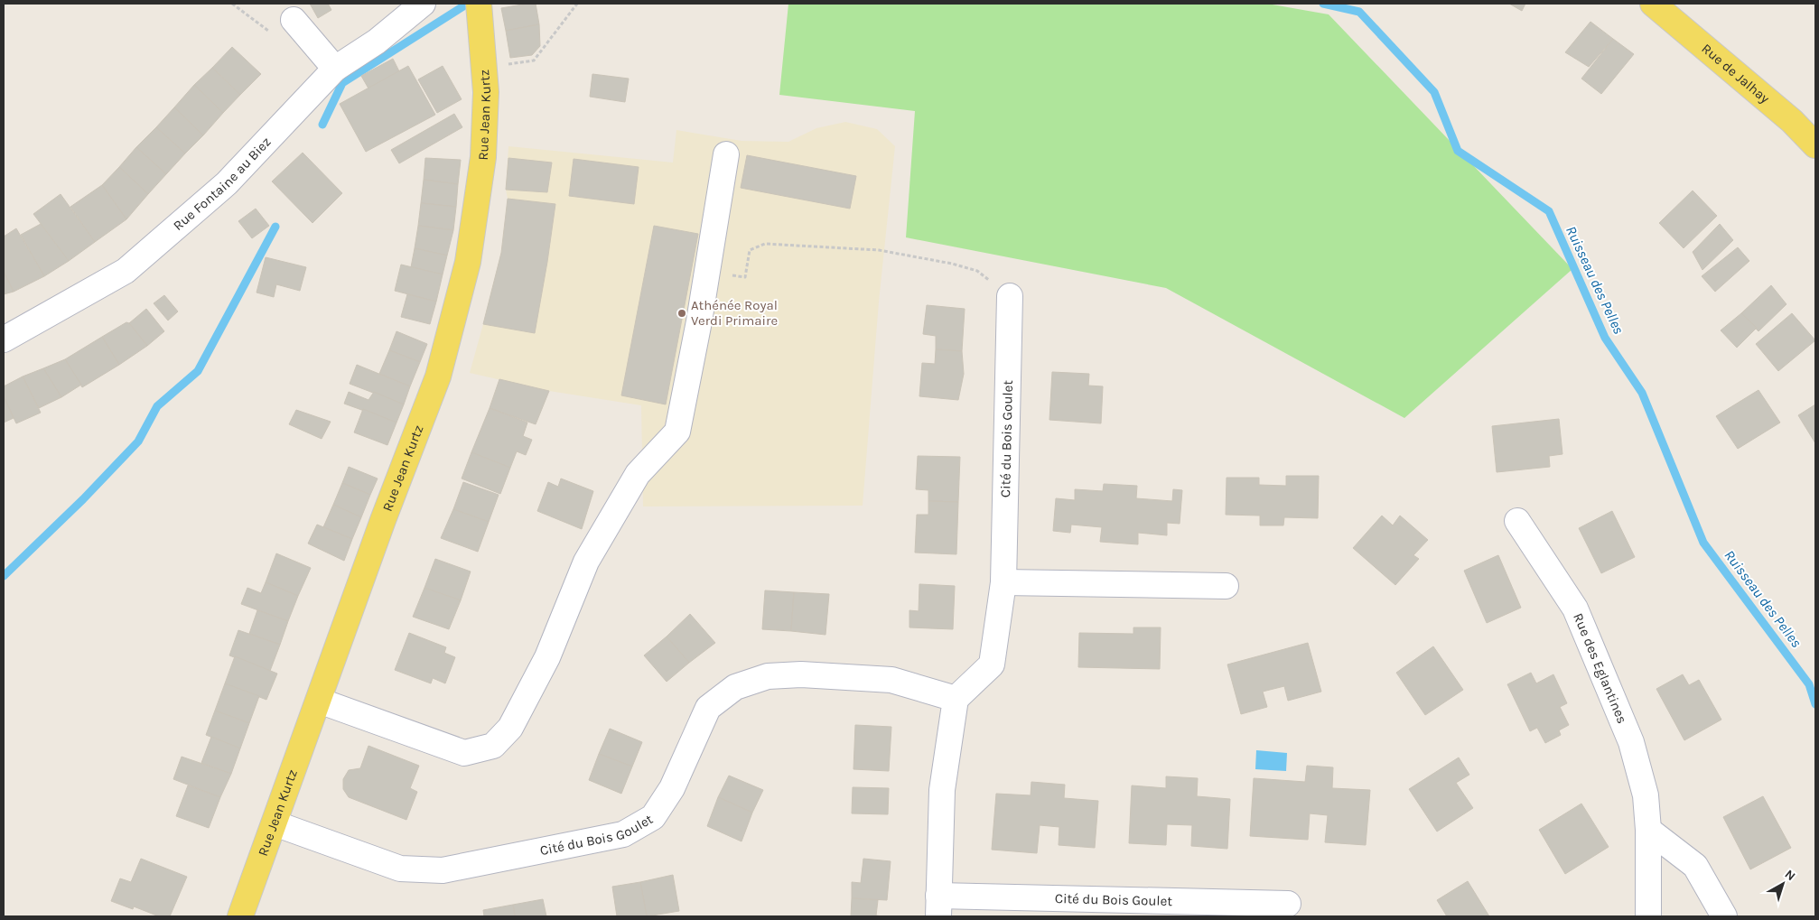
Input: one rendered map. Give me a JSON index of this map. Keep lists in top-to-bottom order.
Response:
{
  "streets": {
    "main road": ["Rue de Jalhay", "Rue Jean Kurtz"],
    "street": ["Rue Fontaine au Biez", "Cité du Bois Goulet", "Rue des Eglantines"]
  },
  "crossings": [
    ["Rue Jean Kurtz", "Cité du Bois Goulet"]
  ],
  "water": ["Ruisseau des Pelles"],
  "places": ["Athénée Royal Verdi Primaire"],
  "north": "top right"
}
